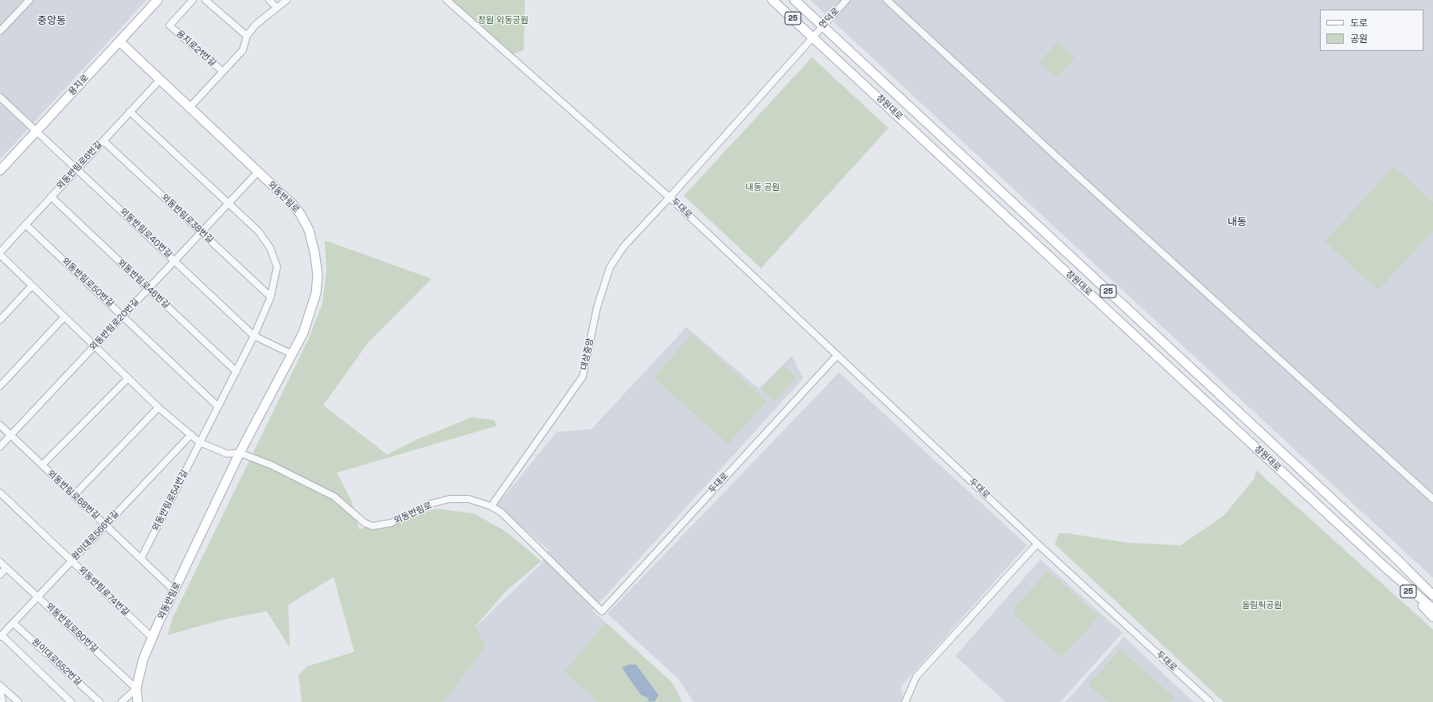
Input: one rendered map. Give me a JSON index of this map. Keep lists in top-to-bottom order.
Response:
{
  "streets": {
    "main road": [
      "25",
      "용지로",
      "창원대로",
      "외동반림로"
    ],
    "street": [
      "연덕로",
      "용지로21번길",
      "외동반림로6번길",
      "두대로",
      "외동반림로38번길",
      "외동반림로40번길",
      "외동반림로50번길",
      "외동반림로46번길",
      "외동반림로20번길",
      "대상중앙",
      "외동반림로68번길",
      "외동반림로54번길",
      "원이대로566번길",
      "외동반림로74번길",
      "외동반림로80번길",
      "원이대로552번길"
    ]
  },
  "crossings": [
    ["연덕로", "창원대로"],
    ["연덕로", "두대로"],
    ["용지로21번길", "외동반림로"],
    ["용지로", "외동반림로"],
    ["용지로", "외동반림로40번길"],
    ["창원대로", "두대로"],
    ["외동반림로6번길", "외동반림로"],
    ["외동반림로6번길", "외동반림로38번길"],
    ["외동반림로6번길", "외동반림로40번길"],
    ["외동반림로6번길", "외동반림로50번길"],
    ["외동반림로6번길", "외동반림로46번길"],
    ["외동반림로", "두대로"],
    ["외동반림로", "외동반림로40번길"],
    ["외동반림로", "외동반림로20번길"],
    ["외동반림로", "대상중앙"],
    ["외동반림로", "외동반림로68번길"],
    ["외동반림로", "외동반림로74번길"],
    ["외동반림로", "외동반림로80번길"],
    ["두대로", "대상중앙"],
    ["외동반림로38번길", "외동반림로20번길"],
    ["외동반림로40번길", "외동반림로20번길"],
    ["외동반림로40번길", "외동반림로54번길"],
    ["외동반림로50번길", "외동반림로20번길"],
    ["외동반림로50번길", "외동반림로54번길"],
    ["외동반림로46번길", "외동반림로20번길"],
    ["외동반림로46번길", "외동반림로54번길"],
    ["외동반림로20번길", "외동반림로68번길"],
    ["외동반림로68번길", "외동반림로54번길"],
    ["외동반림로68번길", "원이대로566번길"],
    ["원이대로566번길", "외동반림로74번길"],
    ["원이대로566번길", "외동반림로80번길"],
    ["원이대로566번길", "원이대로552번길"]
  ],
  "districts": ["중앙동", "내동"],
  "parks": ["창원 외동공원", "내동 공원", "올림픽공원"],
  "legend": ["도로", "공원"]
}
